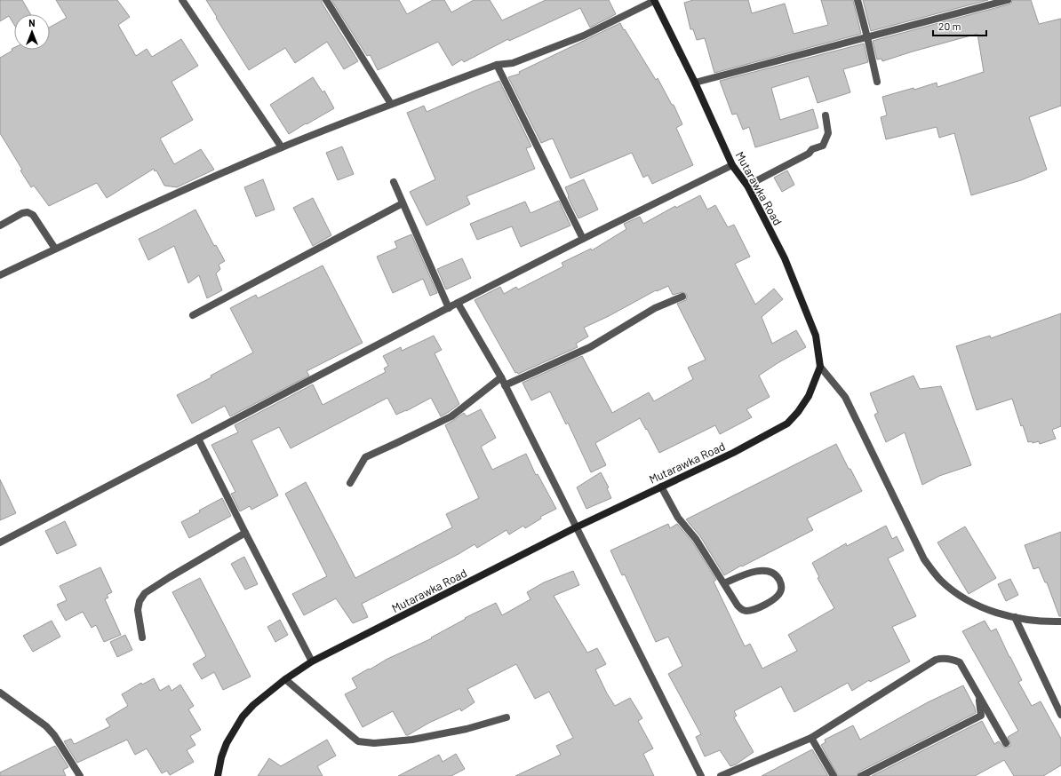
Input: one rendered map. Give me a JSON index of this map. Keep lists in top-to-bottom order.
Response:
{
  "streets": {
    "street": ["Mutarawka Road"]
  },
  "scale_bar": "20 m",
  "north": "top"
}
